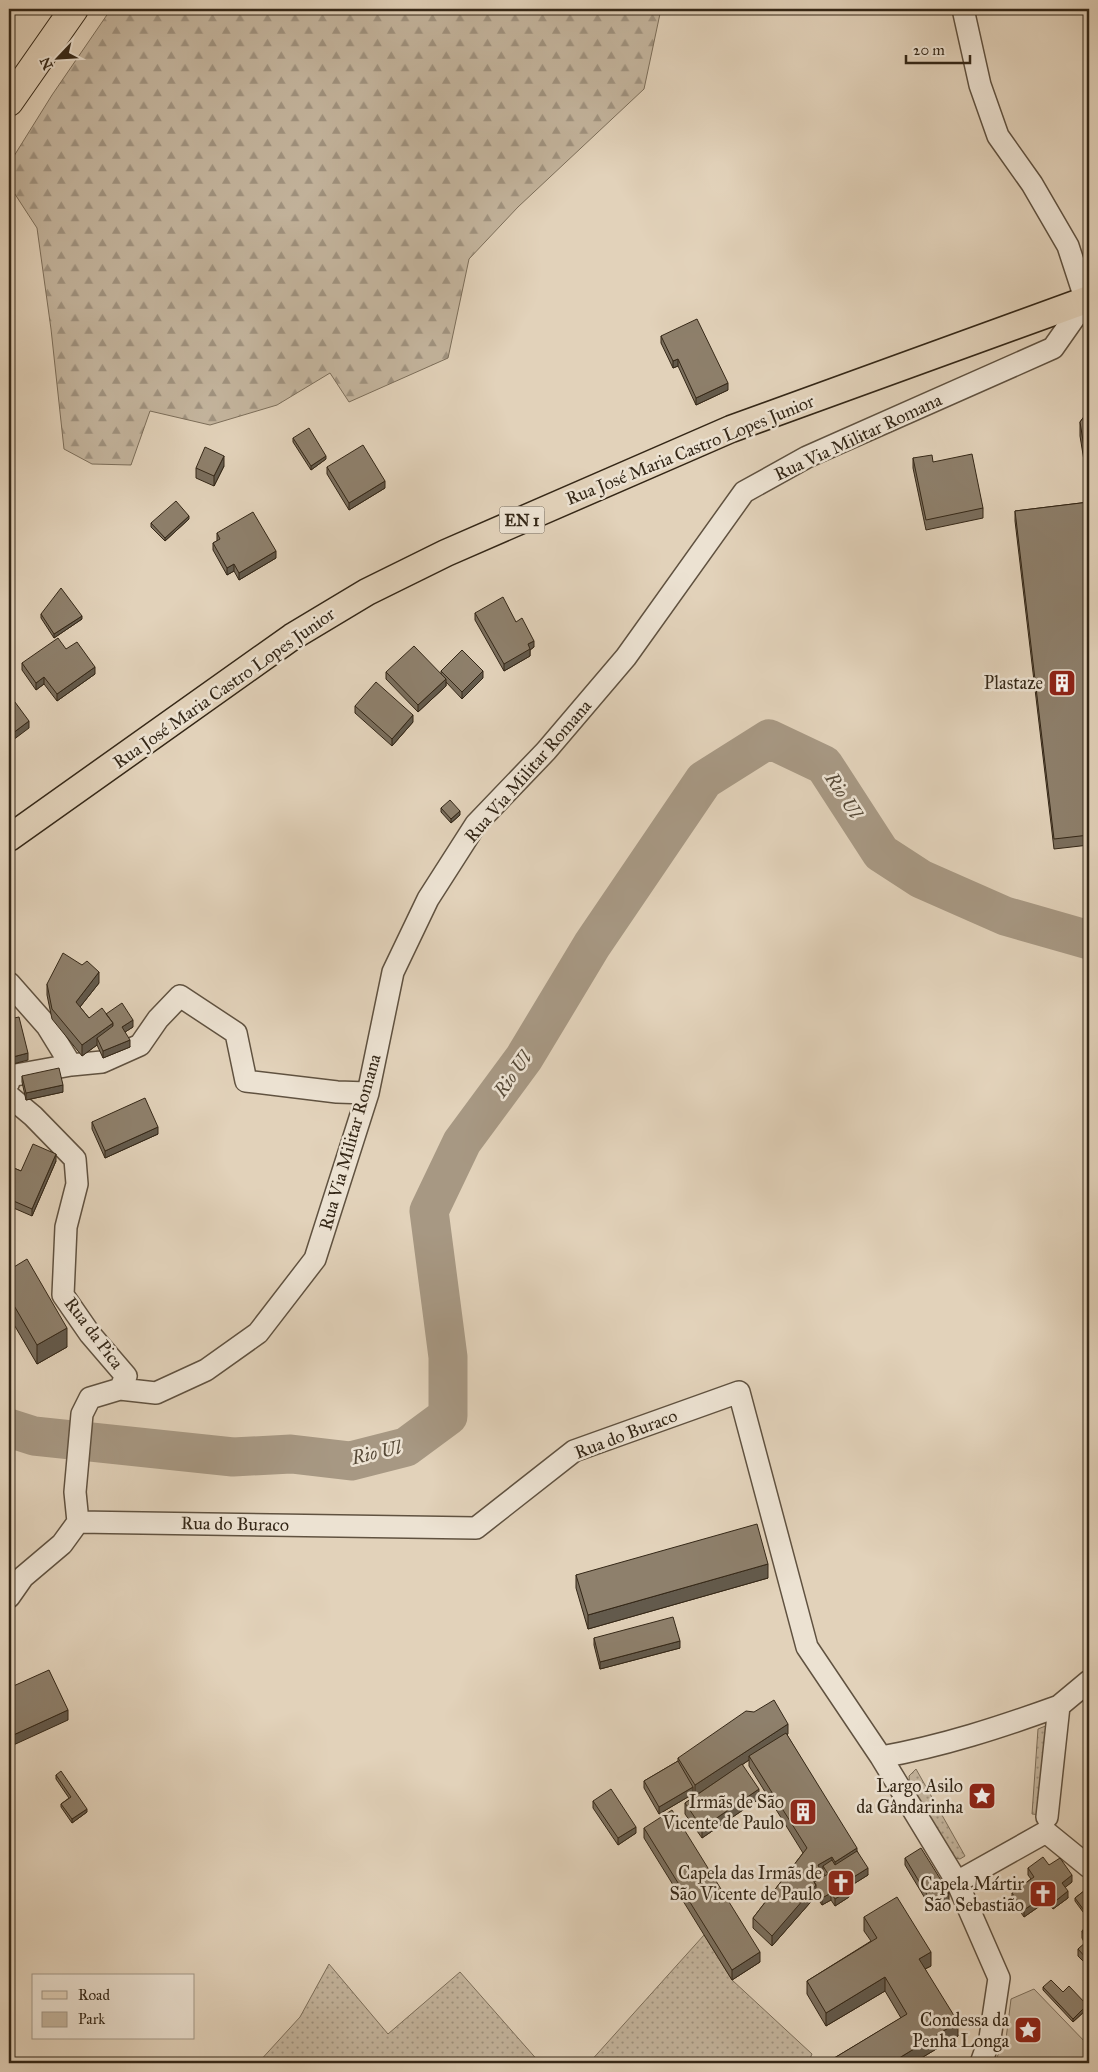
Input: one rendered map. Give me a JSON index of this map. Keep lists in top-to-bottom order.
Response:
{
  "streets": {
    "main road": ["Rua José Maria Castro Lopes Junior", "EN 1"],
    "street": ["Rua Via Militar Romana", "Rua da Pica", "Rua do Buraco"]
  },
  "crossings": [
    ["Rua Via Militar Romana", "Rua José Maria Castro Lopes Junior"],
    ["Rua Via Militar Romana", "Rua da Pica"],
    ["Rua Via Militar Romana", "Rua do Buraco"]
  ],
  "water": ["Rio Ul"],
  "places": {
    "building": ["Plastaze", "Irmãs de São Vicente de Paulo"],
    "place": ["Largo Asilo da Gândarinha", "Condessa da Penha Longa"],
    "church": ["Capela das Irmãs de São Vicente de Paulo", "Capela Mártir São Sebastião"]
  },
  "legend": ["Road", "Park"],
  "scale_bar": "20 m",
  "north": "bottom left"
}
